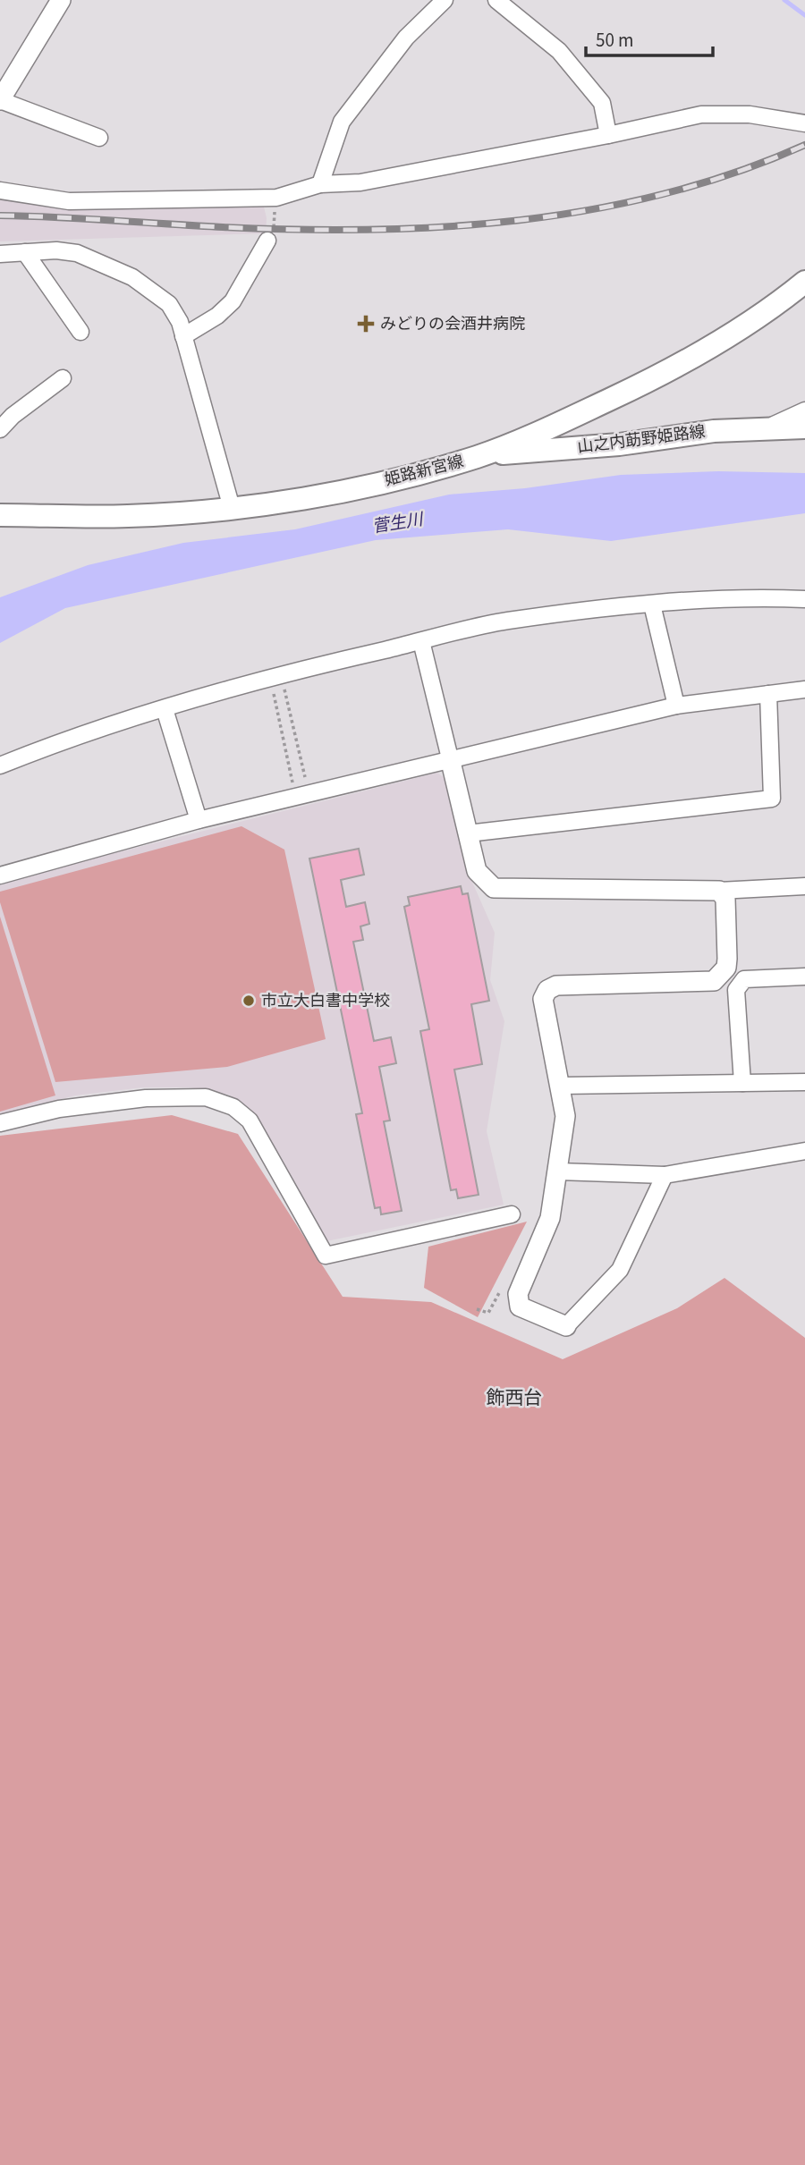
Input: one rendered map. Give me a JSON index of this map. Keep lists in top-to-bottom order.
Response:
{
  "streets": {
    "main road": ["山之内莇野姫路線", "姫路新宮線"]
  },
  "crossings": [
    ["山之内莇野姫路線", "姫路新宮線"]
  ],
  "districts": ["飾西台"],
  "water": ["菅生川"],
  "places": {
    "health": ["みどりの会酒井病院"],
    "other": ["市立大白書中学校"]
  },
  "scale_bar": "50 m"
}
